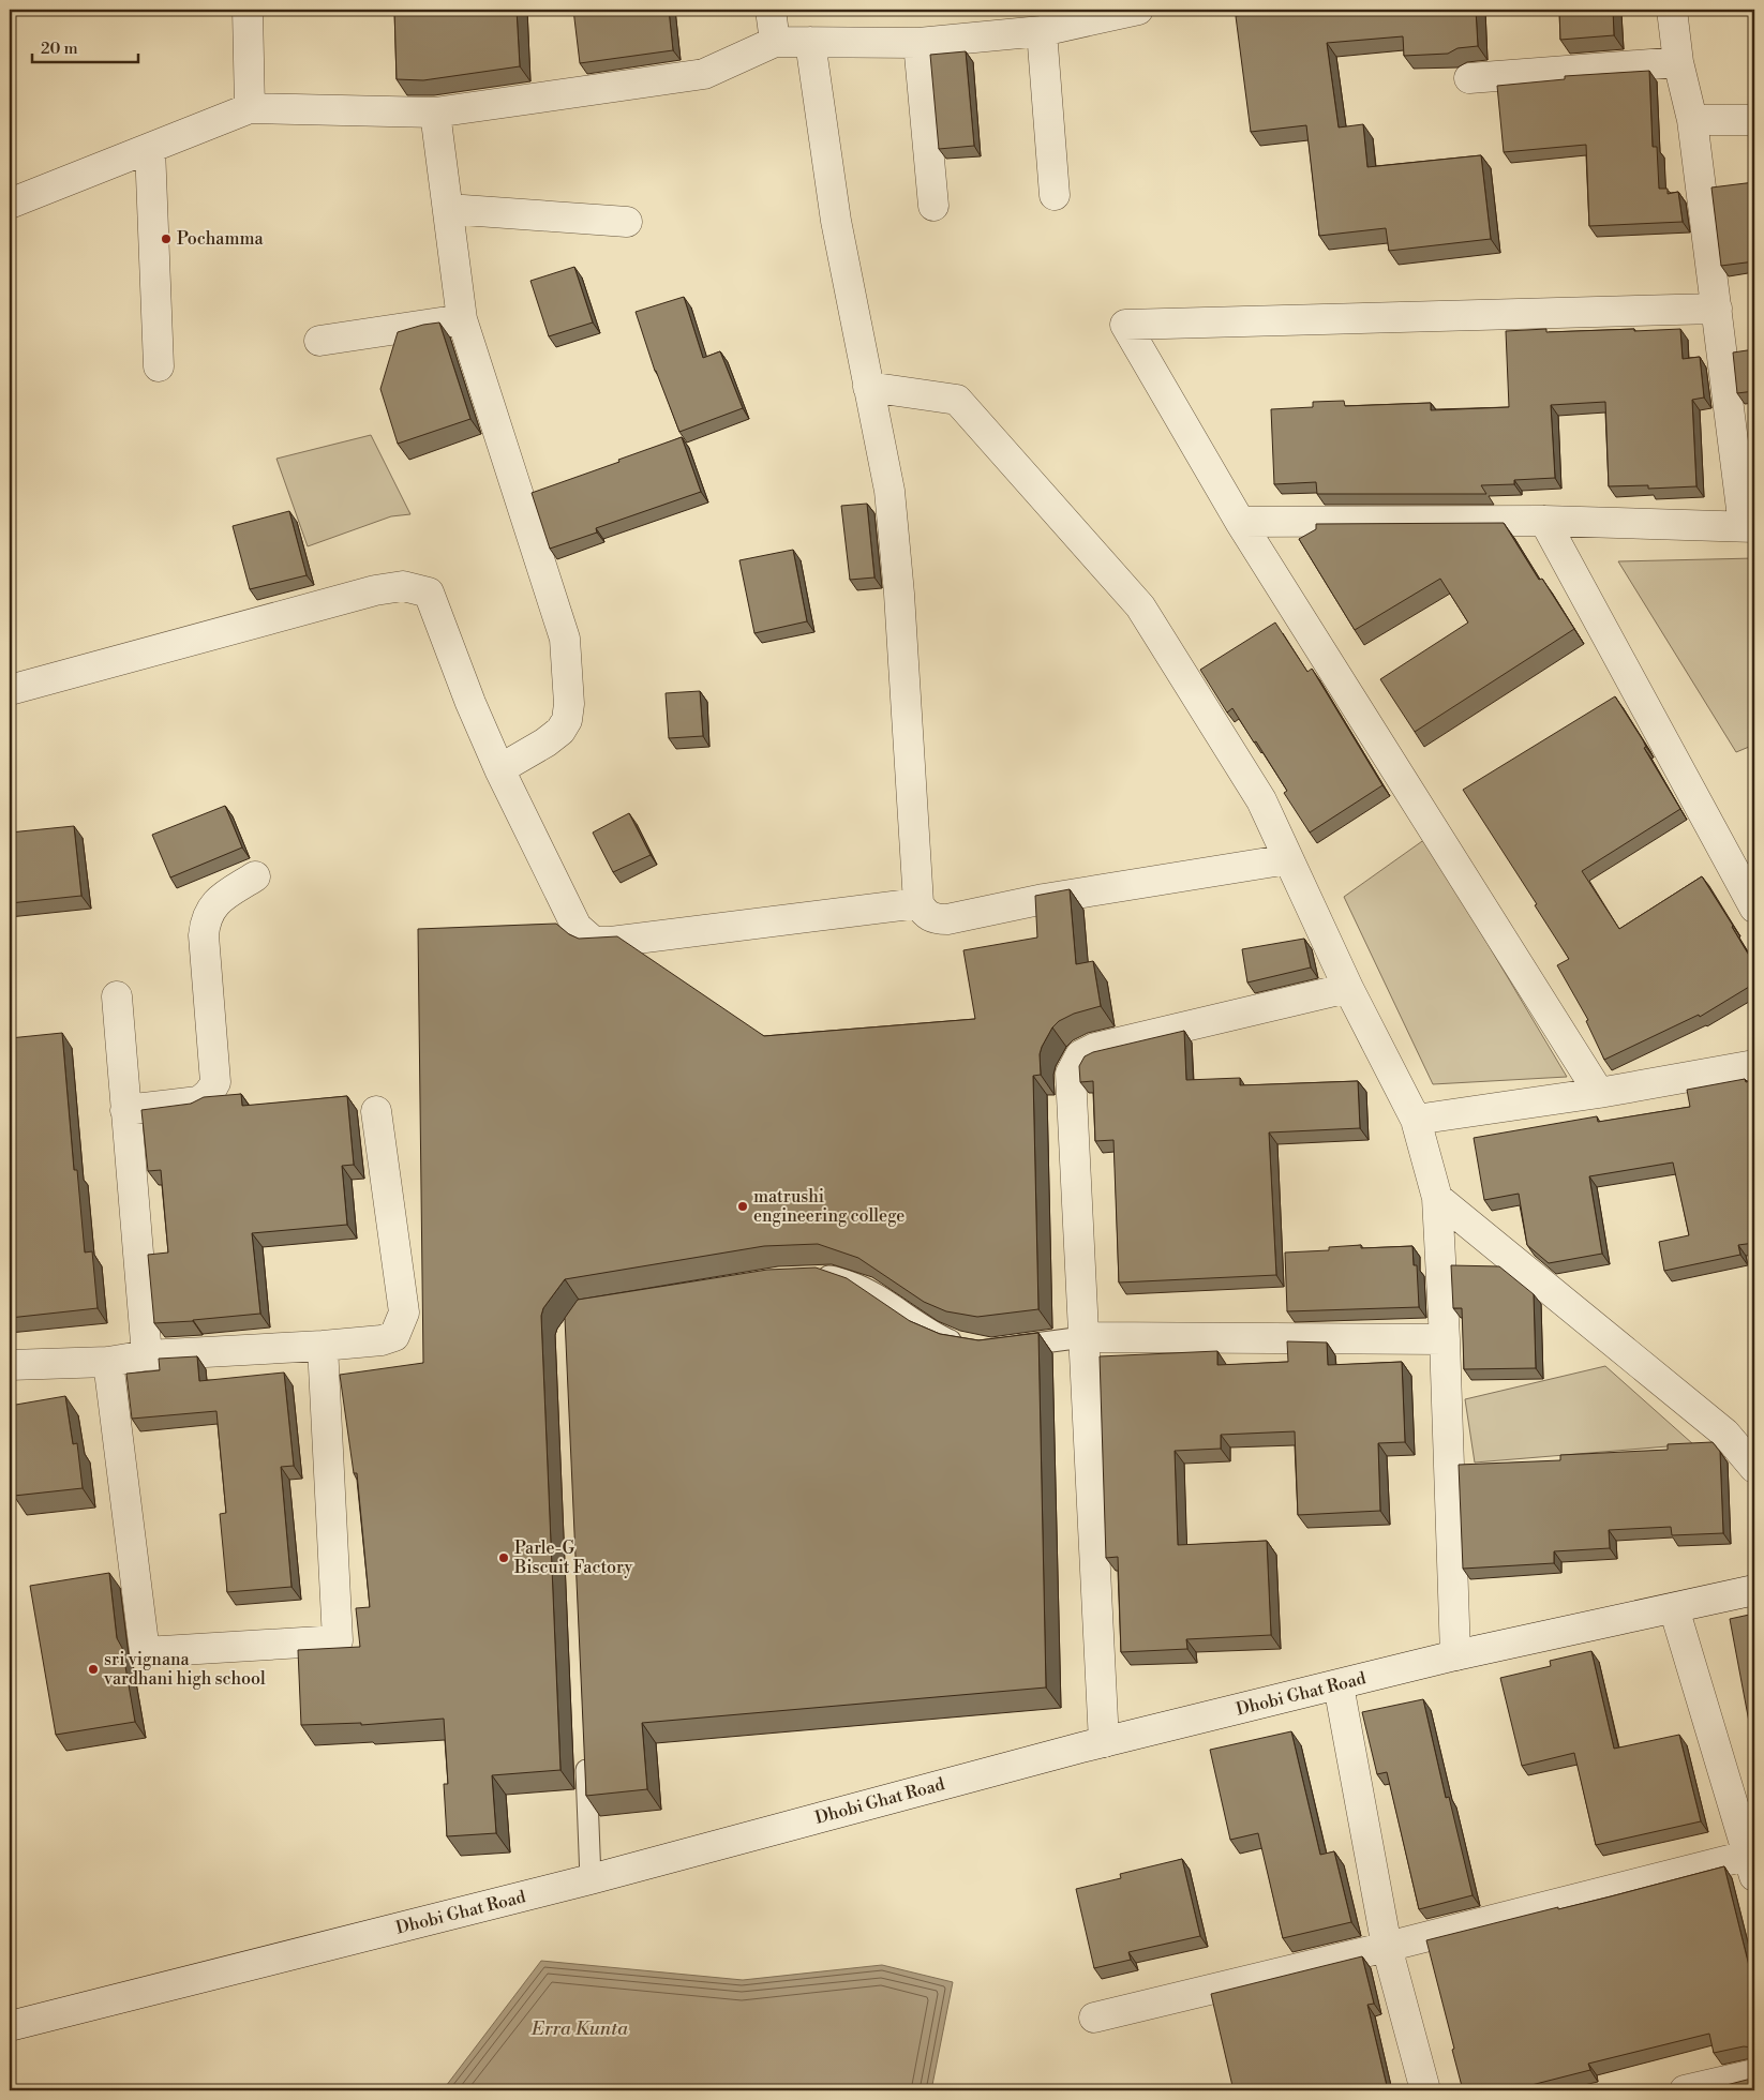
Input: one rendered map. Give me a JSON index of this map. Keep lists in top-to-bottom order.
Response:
{
  "streets": {
    "street": ["Dhobi Ghat Road"]
  },
  "water": ["Erra Kunta"],
  "places": [
    "Pochamma",
    "matrushi engineering college",
    "Parle-G Biscuit Factory",
    "sri vignana vardhani high school"
  ],
  "scale_bar": "20 m"
}
